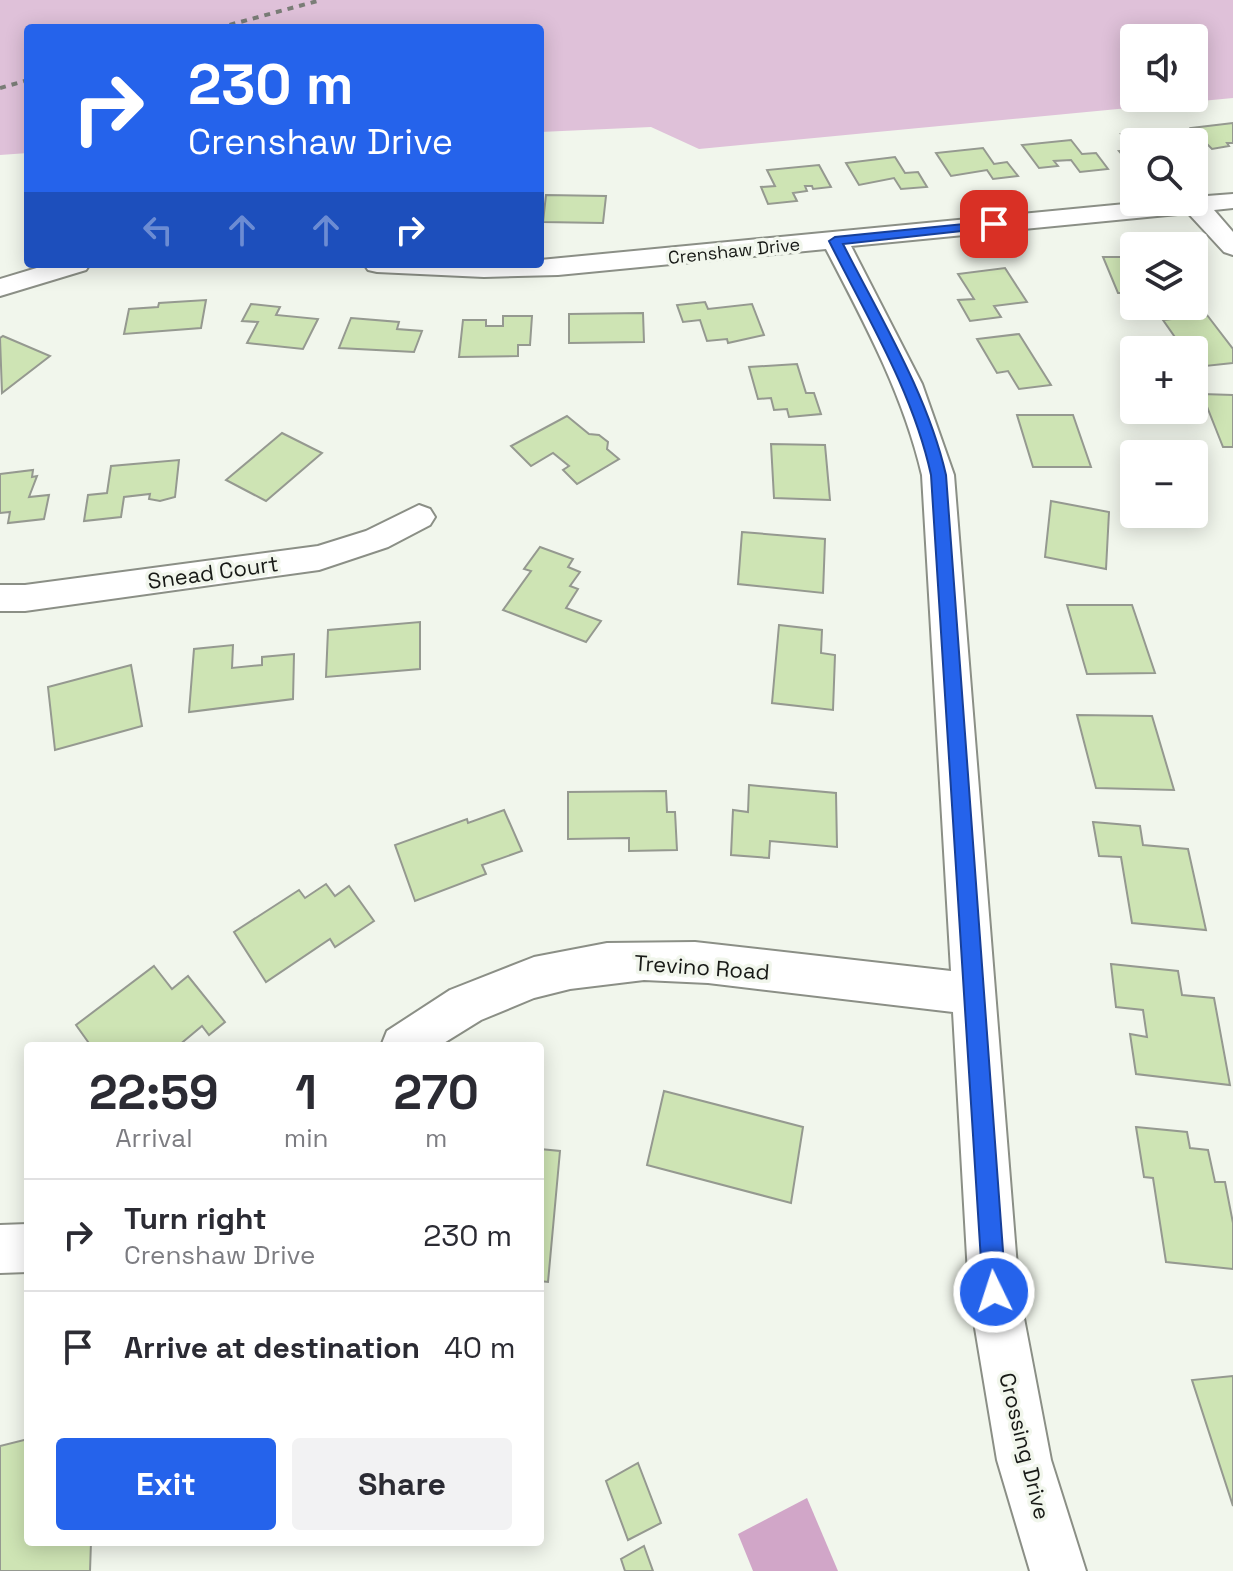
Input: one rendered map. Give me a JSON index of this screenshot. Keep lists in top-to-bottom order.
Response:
{
  "streets": {
    "street": [
      "Crenshaw Drive",
      "Snead Court",
      "Trevino Road",
      "Crossing Drive"
    ]
  },
  "crossings": [
    ["Crenshaw Drive", "Crossing Drive"],
    ["Trevino Road", "Crossing Drive"]
  ],
  "page": {
    "map_buttons": ["+", "−"],
    "turn": ["230 m", "Crenshaw Drive"],
    "eta": [
      "22:59",
      "Arrival",
      "1",
      "min",
      "270",
      "m"
    ],
    "list": [
      {
        "name": "Turn right",
        "note": "Crenshaw Drive",
        "value": "230 m"
      },
      {
        "name": "Arrive at destination",
        "value": "40 m"
      }
    ],
    "buttons": ["Exit", "Share"]
  }
}
